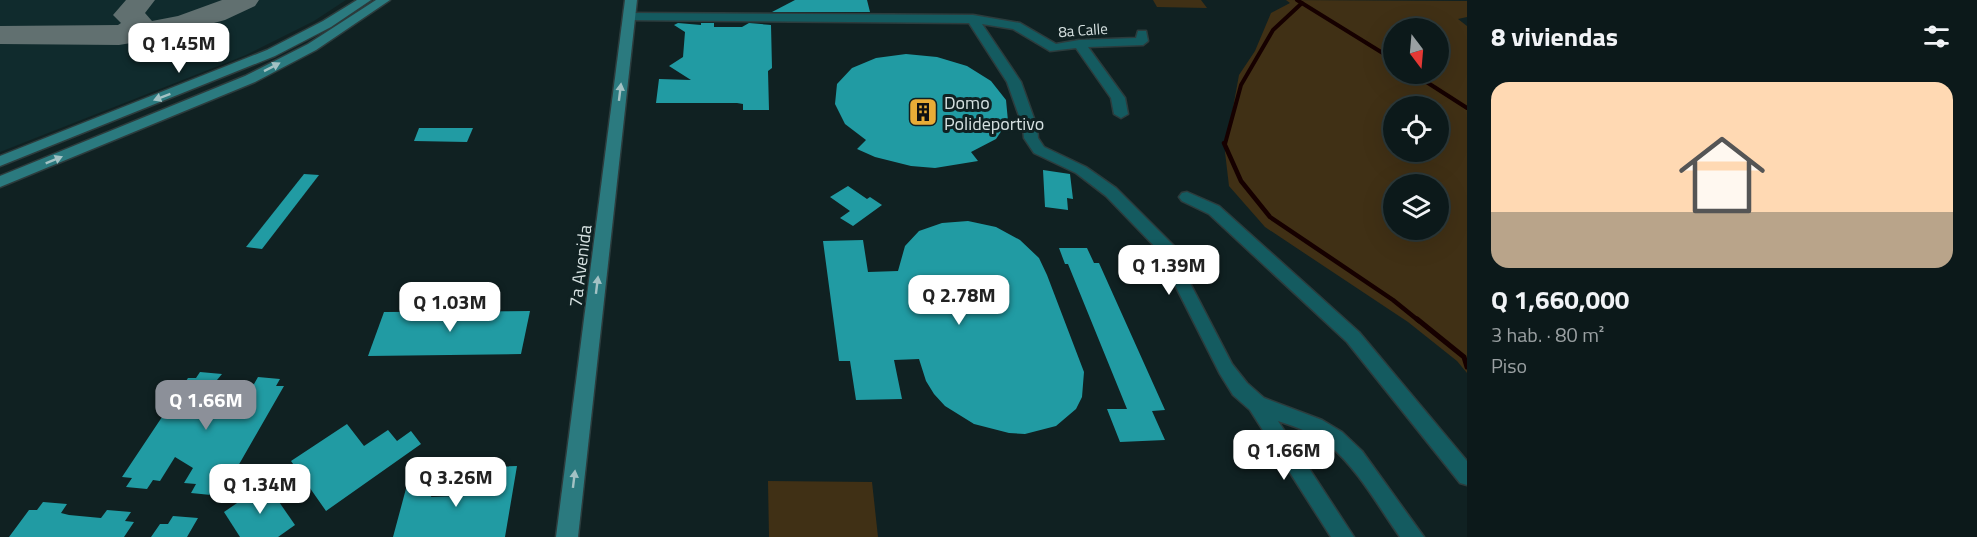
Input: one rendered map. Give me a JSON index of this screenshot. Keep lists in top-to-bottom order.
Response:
{
  "streets": {
    "main road": ["7a Avenida"],
    "street": ["8a Calle"]
  },
  "crossings": [
    ["8a Calle", "7a Avenida"]
  ],
  "one_way": ["7a Avenida"],
  "places": {
    "building": ["Domo Polideportivo"]
  },
  "north": "bottom",
  "page": {
    "heading": "8 viviendas",
    "price": [
      "Q 1.45M",
      "Q 1.39M",
      "Q 2.78M",
      "Q 1.03M",
      "Q 1.66M",
      "Q 1.66M",
      "Q 3.26M",
      "Q 1.34M"
    ],
    "list": [
      {
        "name": "Q 1,660,000",
        "note": "3 hab. · 80 m² · Piso"
      }
    ]
  }
}
